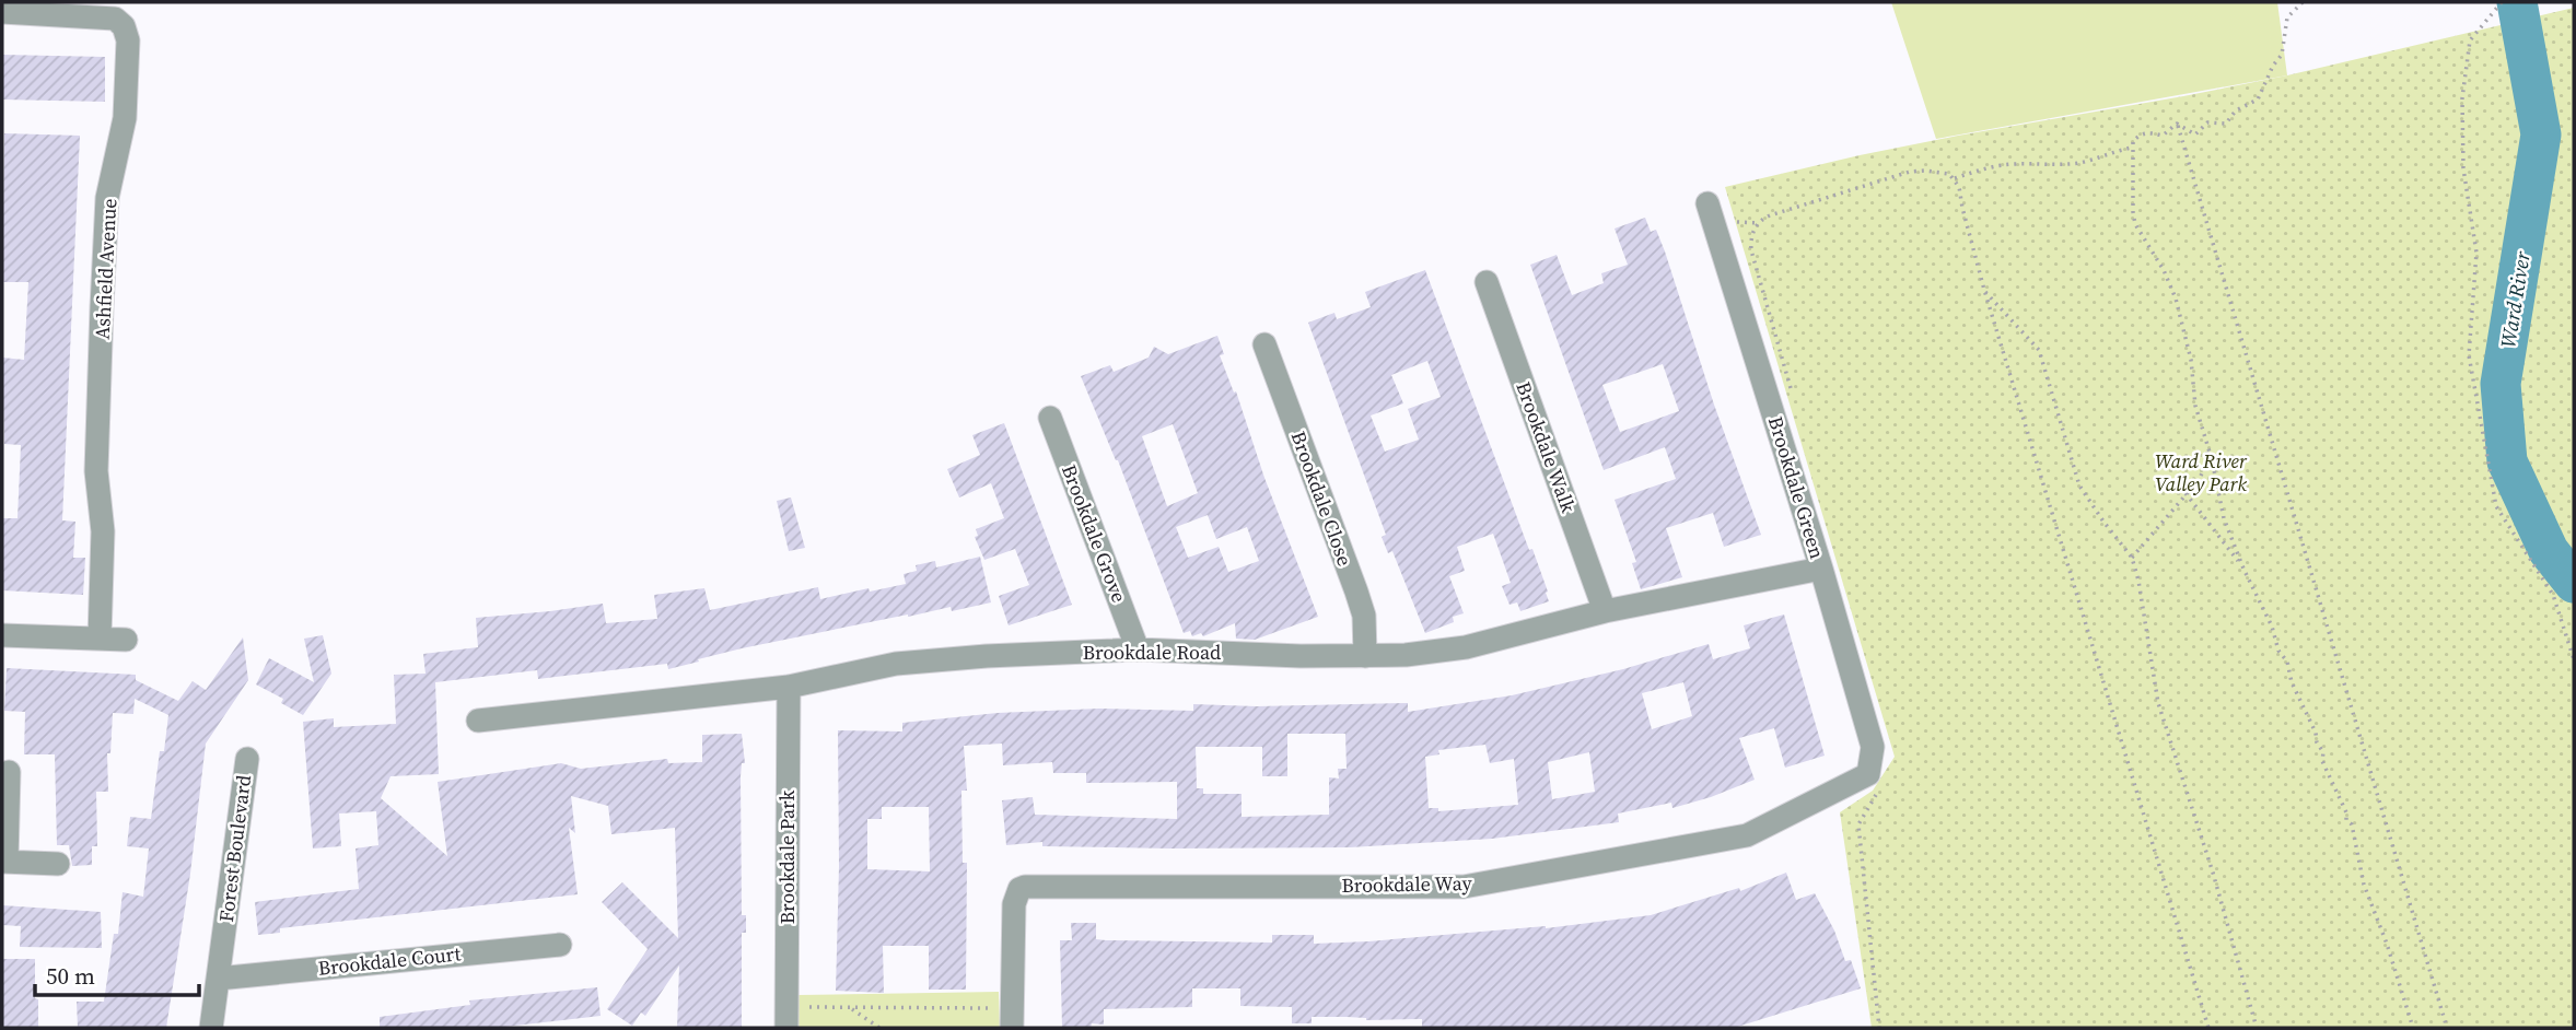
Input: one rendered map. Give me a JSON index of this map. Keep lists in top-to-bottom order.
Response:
{
  "streets": {
    "street": [
      "Ashfield Avenue",
      "Brookdale Walk",
      "Brookdale Green",
      "Brookdale Close",
      "Brookdale Grove",
      "Brookdale Road",
      "Forest Boulevard",
      "Brookdale Park",
      "Brookdale Way",
      "Brookdale Court"
    ]
  },
  "crossings": [
    ["Brookdale Walk", "Brookdale Road"],
    ["Brookdale Green", "Brookdale Road"],
    ["Brookdale Green", "Brookdale Way"],
    ["Brookdale Close", "Brookdale Road"],
    ["Brookdale Grove", "Brookdale Road"],
    ["Brookdale Road", "Brookdale Park"],
    ["Forest Boulevard", "Brookdale Court"]
  ],
  "water": ["Ward River"],
  "parks": ["Ward River Valley Park"],
  "scale_bar": "50 m"
}
